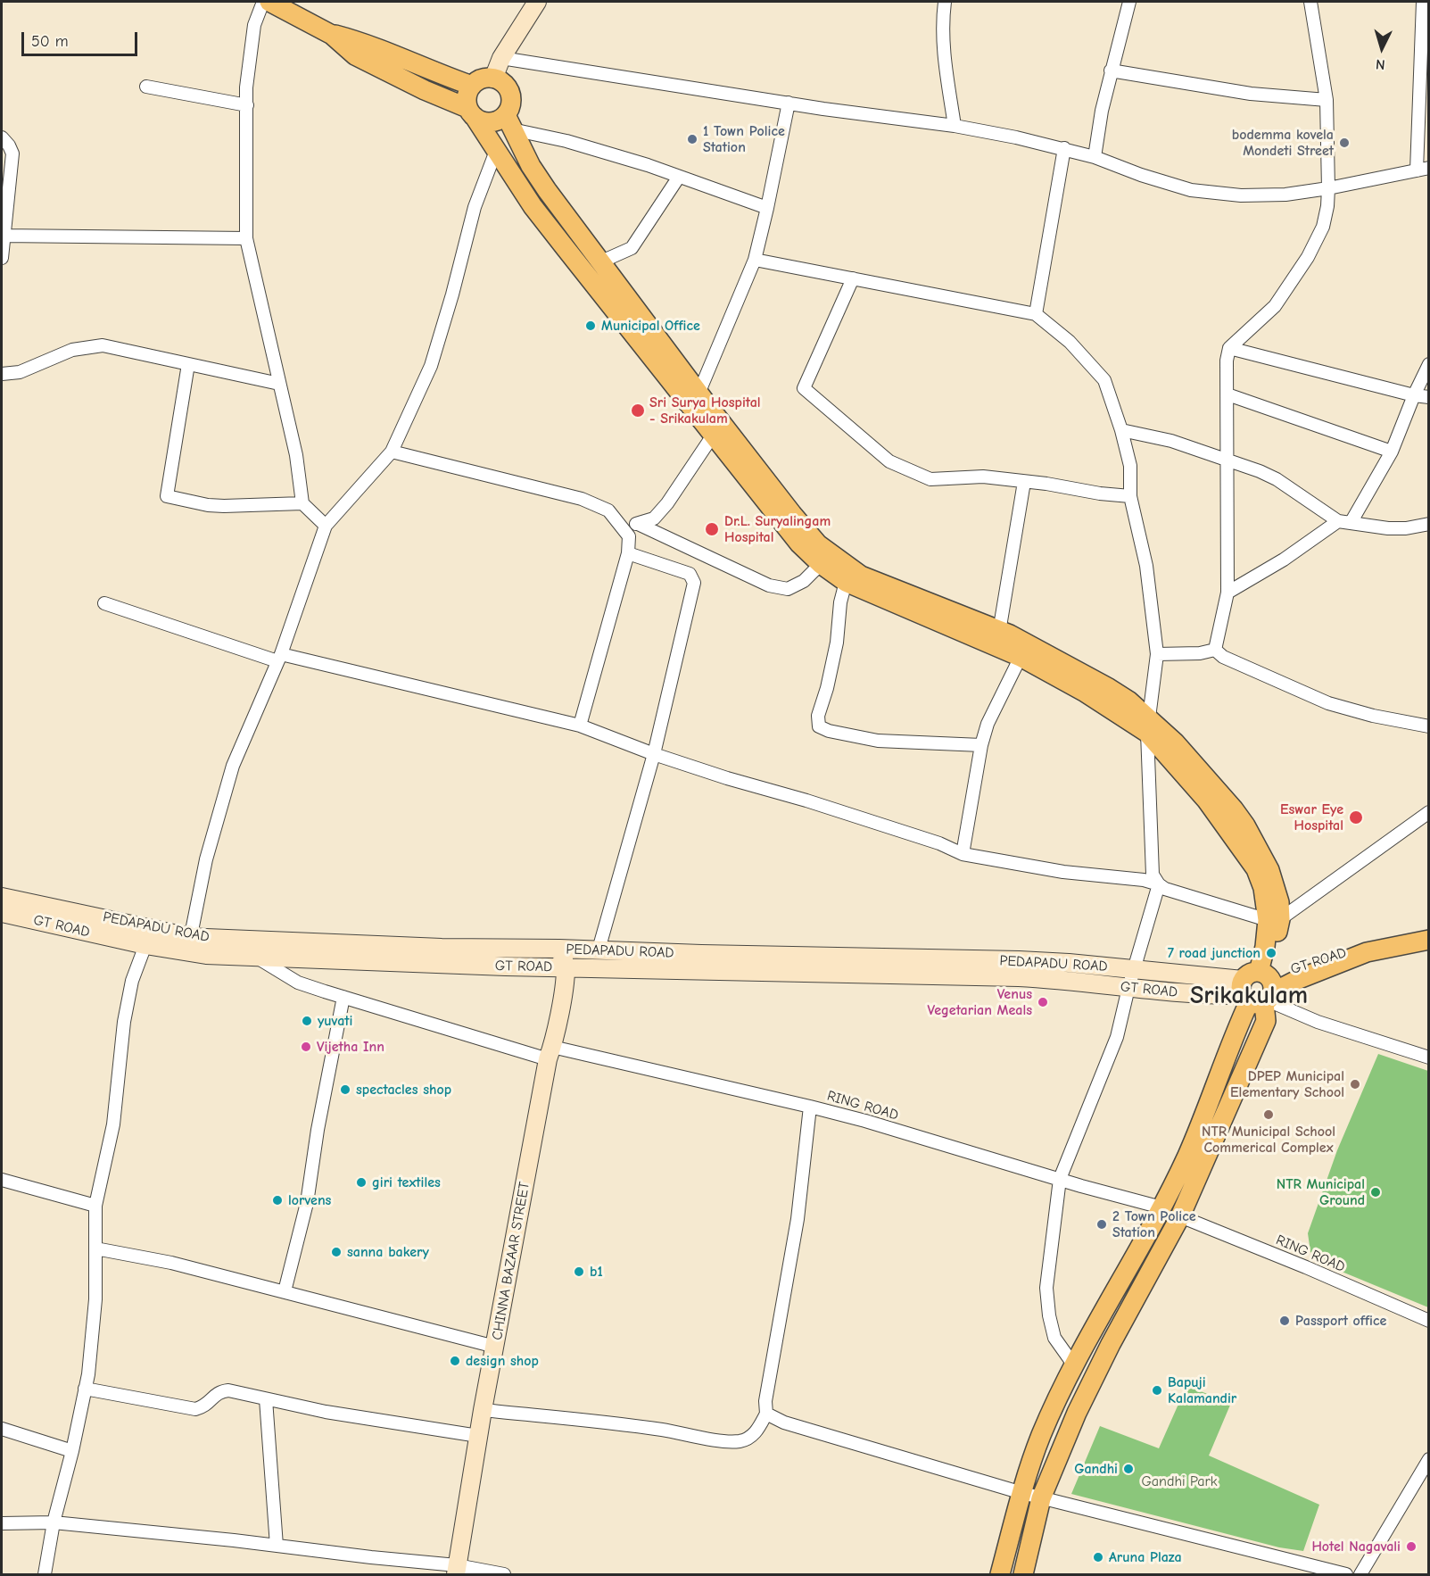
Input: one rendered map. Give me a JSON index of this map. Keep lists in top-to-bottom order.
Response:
{
  "streets": {
    "main road": ["GT ROAD", "PEDAPADU ROAD", "CHINNA BAZAAR STREET"],
    "street": ["RING ROAD"]
  },
  "crossings": [
    ["GT ROAD", "PEDAPADU ROAD"],
    ["GT ROAD", "RING ROAD"],
    ["GT ROAD", "CHINNA BAZAAR STREET"],
    ["PEDAPADU ROAD", "CHINNA BAZAAR STREET"],
    ["RING ROAD", "CHINNA BAZAAR STREET"]
  ],
  "districts": ["Srikakulam"],
  "parks": ["Gandhi Park"],
  "places": [
    "1 Town Police Station",
    "bodemma kovela Mondeti Street",
    "Municipal Office",
    "Sri Surya Hospital - Srikakulam",
    "Dr.L. Suryalingam Hospital",
    "Eswar Eye Hospital",
    "7 road junction",
    "Venus Vegetarian Meals",
    "yuvati",
    "Vijetha Inn",
    "DPEP Municipal Elementary School",
    "spectacles shop",
    "NTR Municipal School Commerical Complex",
    "giri textiles",
    "NTR Municipal Ground",
    "lorvens",
    "2 Town Police Station",
    "sanna bakery",
    "b1",
    "Passport office",
    "design shop",
    "Bapuji Kalamandir",
    "Gandhi",
    "Hotel Nagavali",
    "Aruna Plaza"
  ],
  "scale_bar": "50 m",
  "north": "bottom"
}
